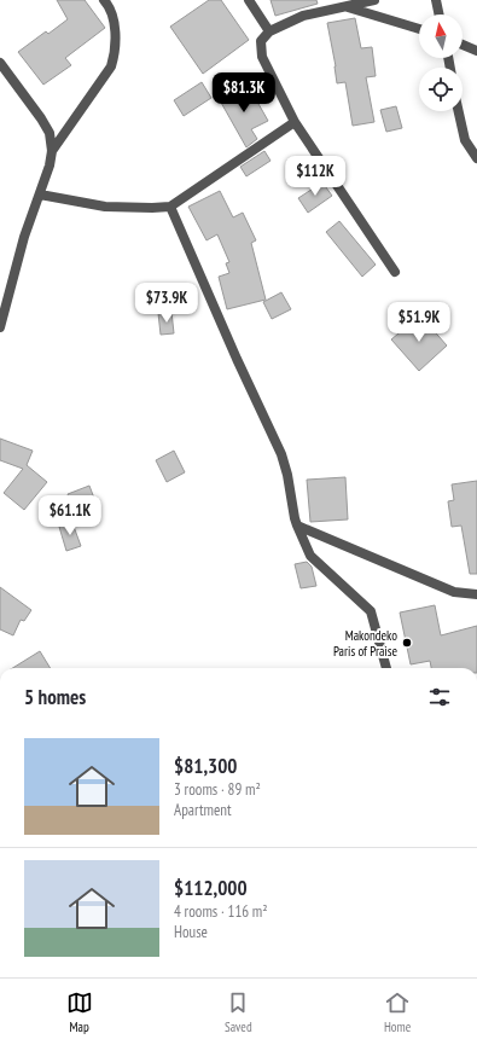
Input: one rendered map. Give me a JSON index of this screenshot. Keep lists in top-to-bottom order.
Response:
{
  "places": ["Makondeko Paris of Praise"],
  "north": "top",
  "page": {
    "price": [
      "$81.3K",
      "$112K",
      "$73.9K",
      "$51.9K",
      "$61.1K"
    ],
    "heading": "5 homes",
    "list": [
      {
        "name": "$81,300",
        "note": "3 rooms · 89 m² · Apartment"
      },
      {
        "name": "$112,000",
        "note": "4 rooms · 116 m² · House"
      }
    ],
    "tabs": ["Map", "Saved", "Home"]
  }
}
